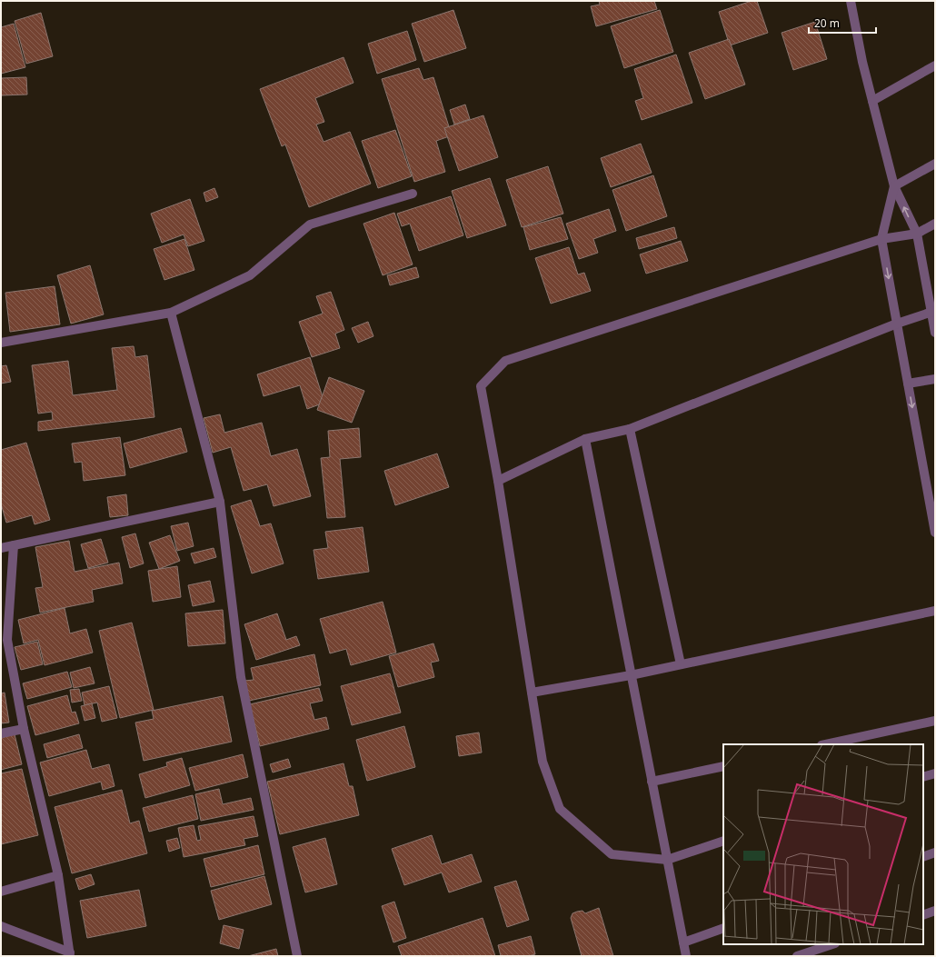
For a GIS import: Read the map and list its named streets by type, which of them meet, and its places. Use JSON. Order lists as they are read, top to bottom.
{
  "scale_bar": "20 m"
}
